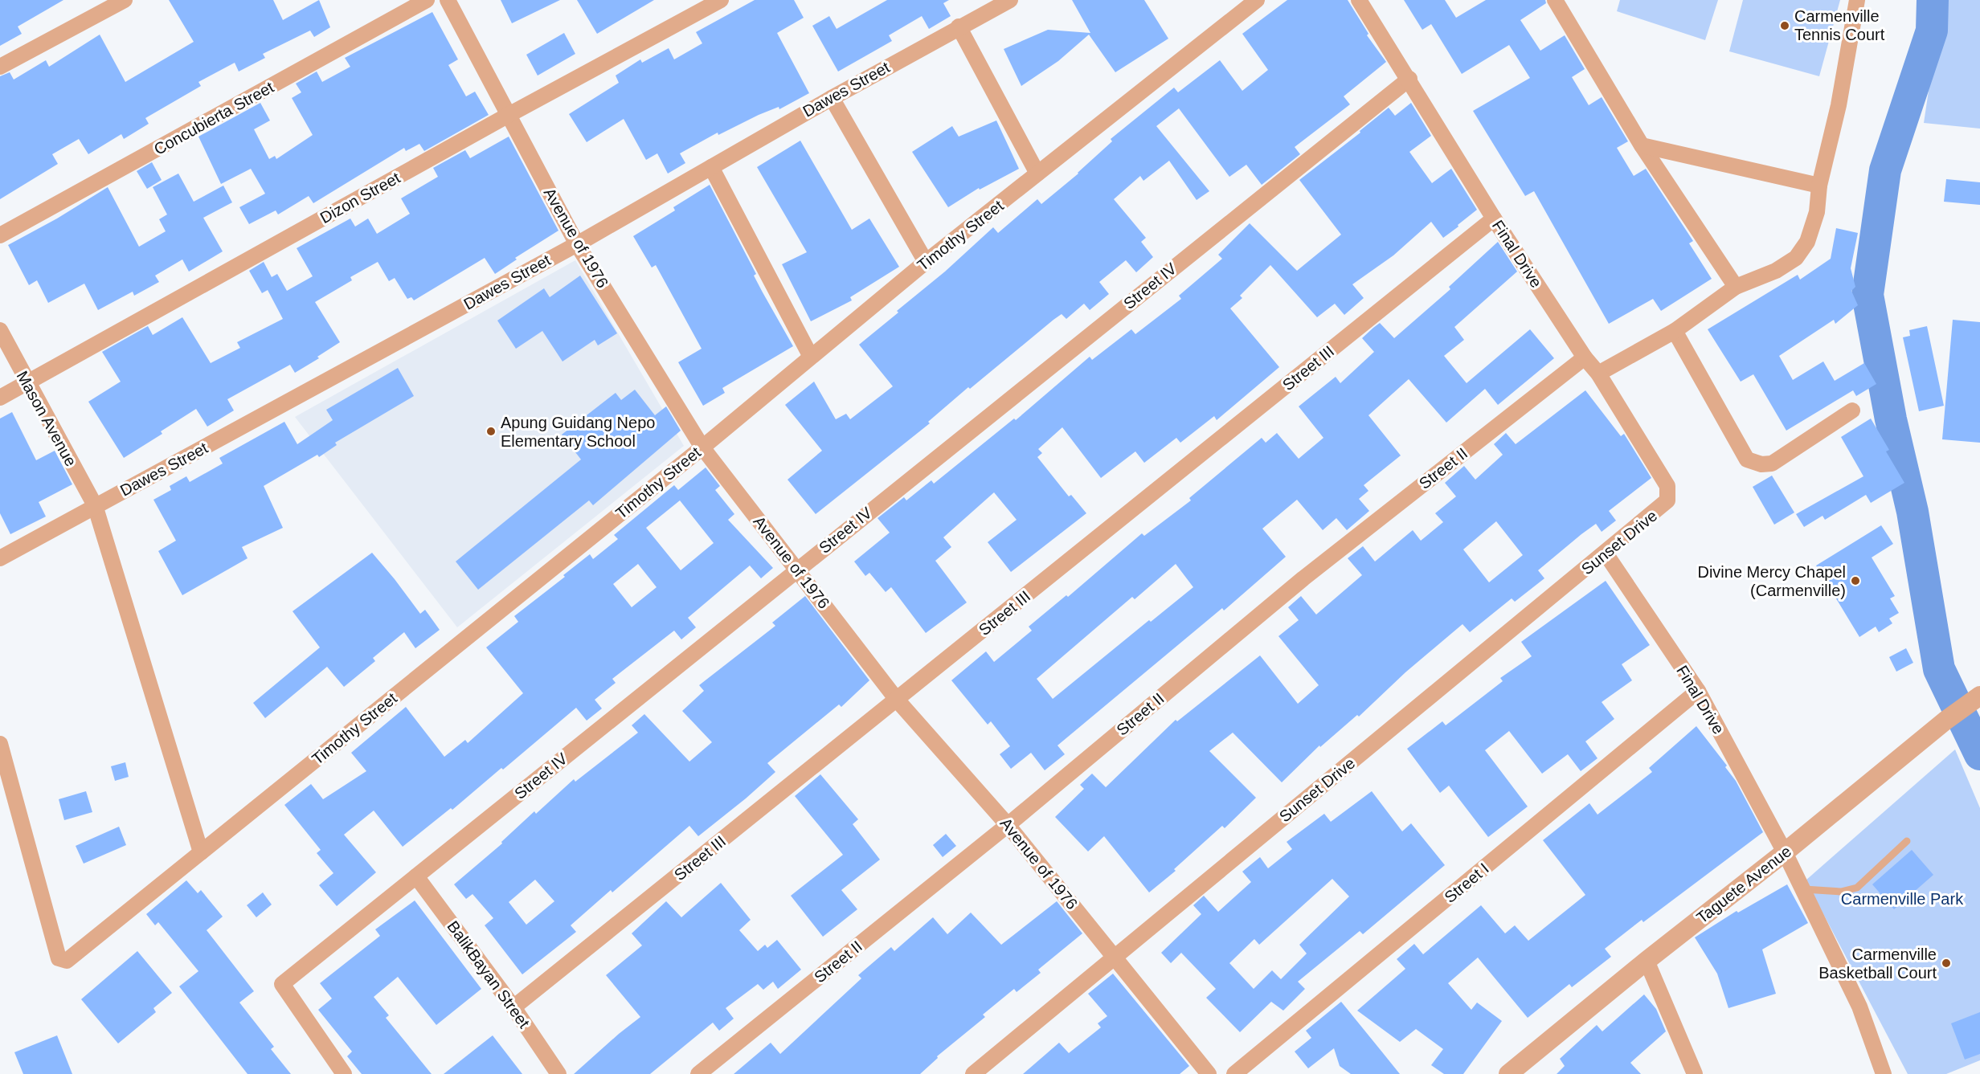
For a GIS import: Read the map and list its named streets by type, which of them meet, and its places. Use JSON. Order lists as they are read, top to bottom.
{
  "streets": {
    "street": [
      "Dawes Street",
      "Concubierta Street",
      "Dizon Street",
      "Timothy Street",
      "Avenue of 1976",
      "Final Drive",
      "Street IV",
      "Street III",
      "Mason Avenue",
      "Street II",
      "Sunset Drive",
      "Street I",
      "Taguete Avenue",
      "BalikBayan Street"
    ]
  },
  "crossings": [
    ["Dawes Street", "Avenue of 1976"],
    ["Dawes Street", "Mason Avenue"],
    ["Dizon Street", "Avenue of 1976"],
    ["Dizon Street", "Mason Avenue"],
    ["Timothy Street", "Avenue of 1976"],
    ["Timothy Street", "Mason Avenue"],
    ["Avenue of 1976", "Street IV"],
    ["Avenue of 1976", "Street III"],
    ["Avenue of 1976", "Street II"],
    ["Avenue of 1976", "Sunset Drive"],
    ["Final Drive", "Street IV"],
    ["Final Drive", "Street III"],
    ["Final Drive", "Street II"],
    ["Final Drive", "Sunset Drive"],
    ["Final Drive", "Street I"],
    ["Final Drive", "Taguete Avenue"],
    ["Street IV", "BalikBayan Street"],
    ["Street III", "BalikBayan Street"]
  ],
  "parks": ["Carmenville Park"],
  "places": [
    "Carmenville Tennis Court",
    "Apung Guidang Nepo Elementary School",
    "Divine Mercy Chapel (Carmenville)",
    "Carmenville Basketball Court"
  ]
}
